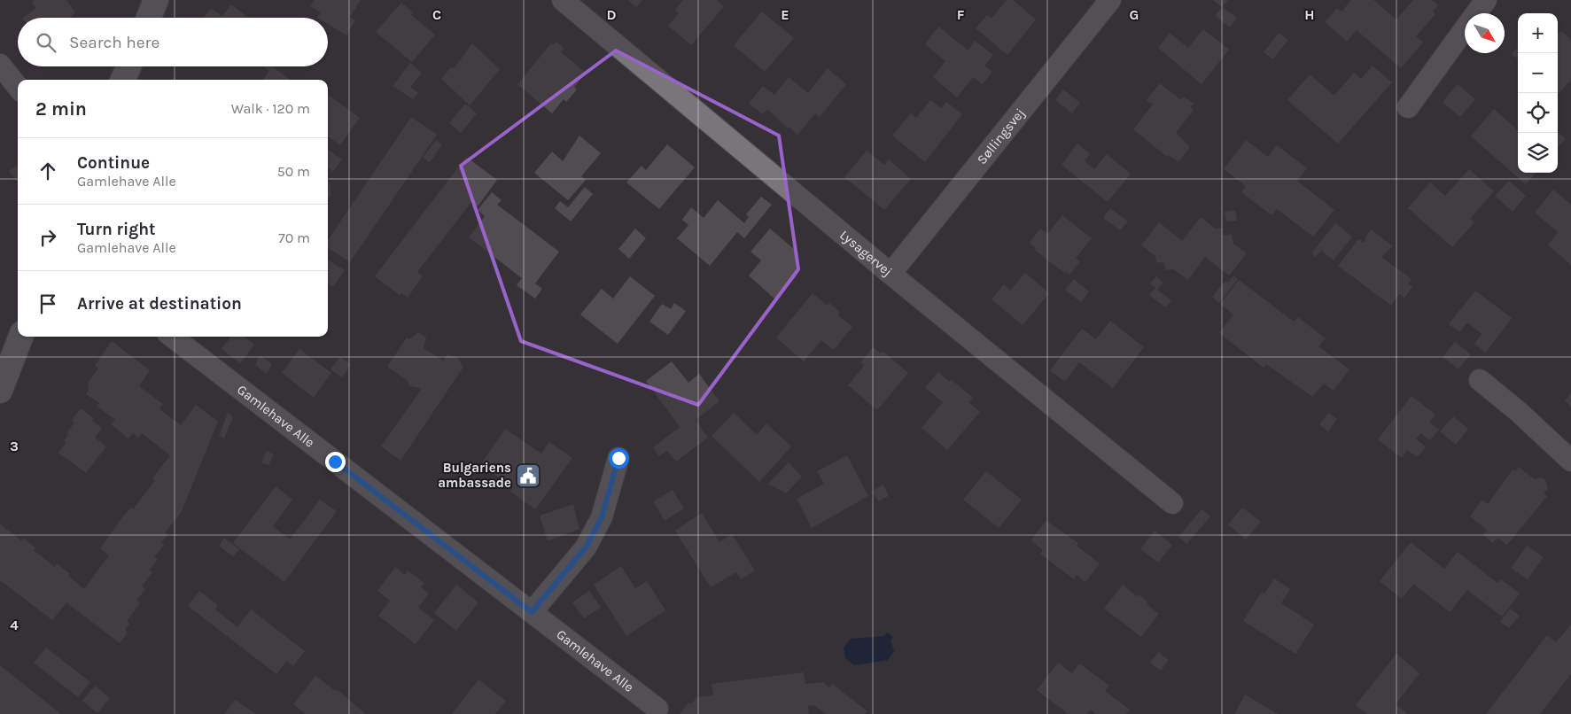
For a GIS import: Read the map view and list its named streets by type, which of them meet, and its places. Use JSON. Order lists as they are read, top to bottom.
{
  "streets": {
    "street": ["Søllingsvej", "Lysagervej", "Gamlehave Alle"]
  },
  "crossings": [
    ["Søllingsvej", "Lysagervej"]
  ],
  "places": {
    "public building": ["Bulgariens ambassade"]
  },
  "north": "bottom right",
  "page": {
    "map_buttons": ["+", "−"],
    "search": "Search here",
    "heading": ["2 min", "Walk · 120 m"],
    "list": [
      ["Continue", "Gamlehave Alle", "50 m"],
      ["Turn right", "Gamlehave Alle", "70 m"],
      "Arrive at destination"
    ]
  },
  "grid": {
    "columns": [
      "C",
      "D",
      "E",
      "F",
      "G",
      "H"
    ],
    "rows": ["3", "4"]
  }
}
